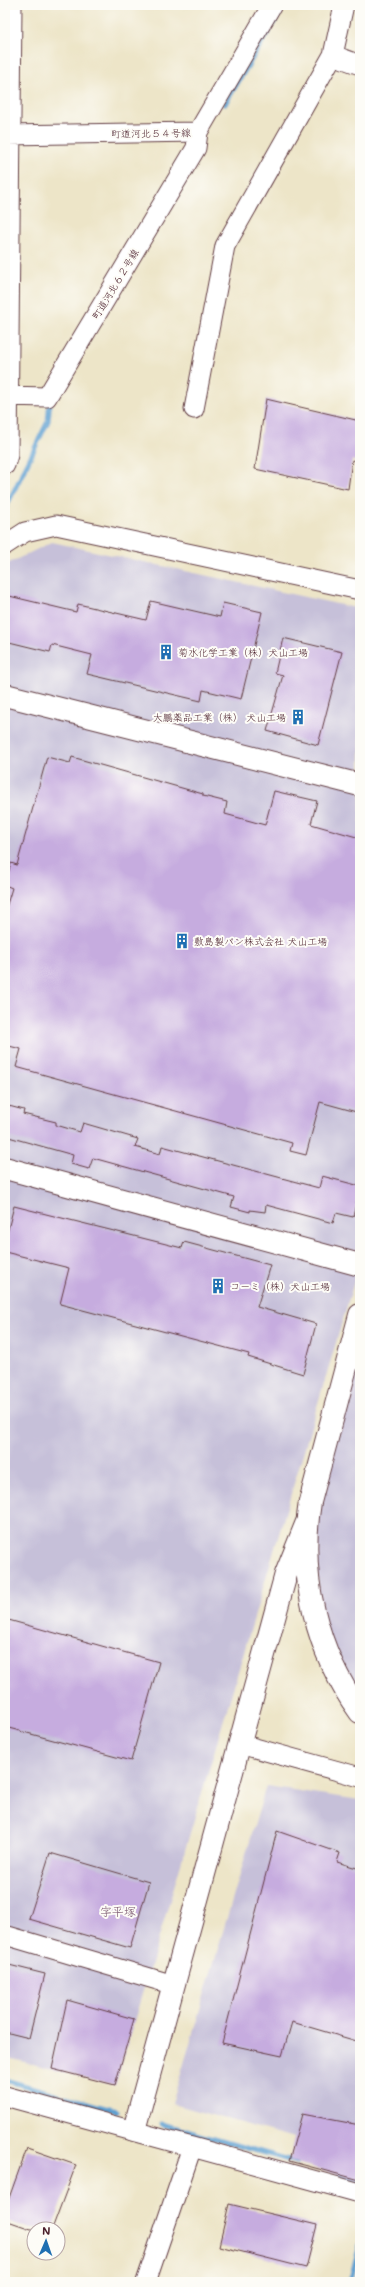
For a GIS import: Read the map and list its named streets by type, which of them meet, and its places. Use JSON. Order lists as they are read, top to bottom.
{
  "streets": {
    "street": ["町道河北５４号線", "町道河北６２号線"]
  },
  "crossings": [
    ["町道河北５４号線", "町道河北６２号線"]
  ],
  "districts": ["字平塚"],
  "places": {
    "building": [
      "菊水化学工業（株）犬山工場",
      "大鵬薬品工業（株） 犬山工場",
      "敷島製パン株式会社 犬山工場",
      "コーミ（株）犬山工場"
    ]
  },
  "north": "top"
}
